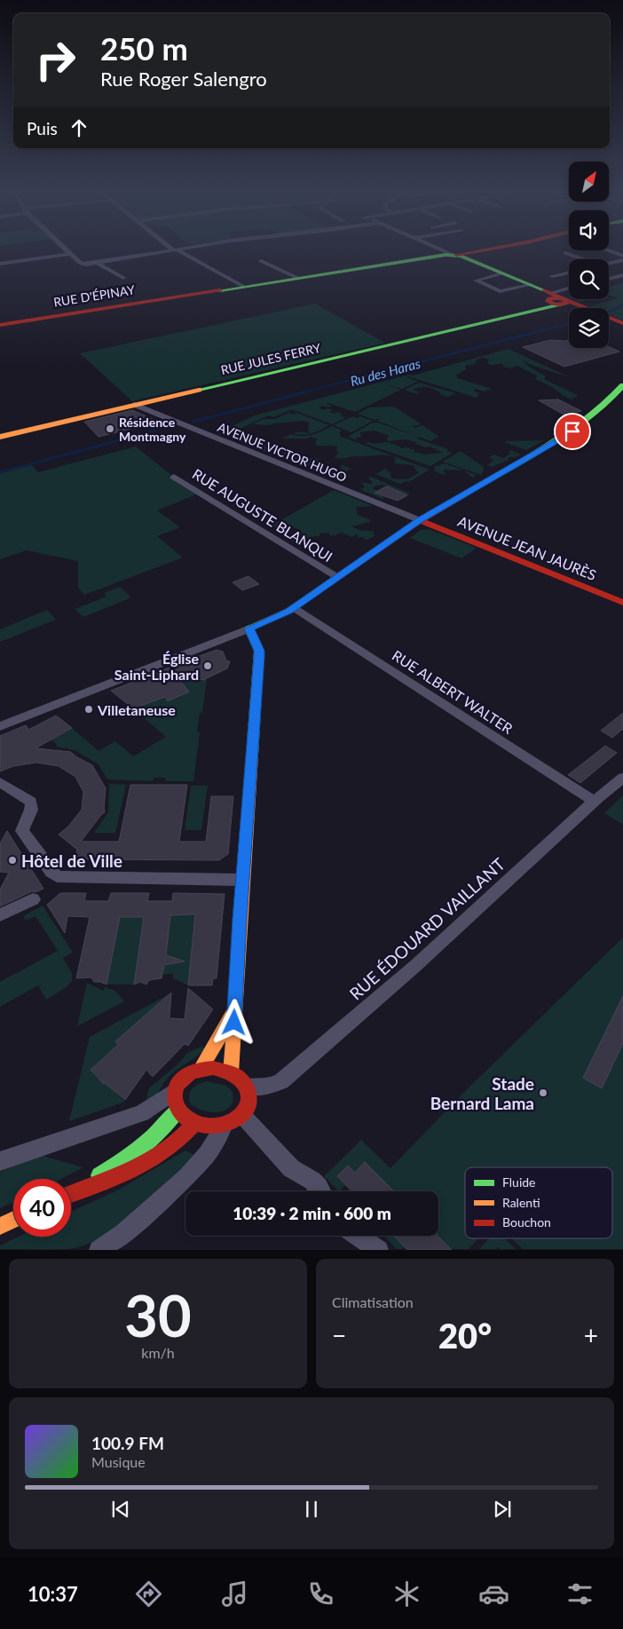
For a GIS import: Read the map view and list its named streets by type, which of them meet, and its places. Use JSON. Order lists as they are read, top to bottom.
{
  "streets": {
    "street": [
      "RUE D'ÉPINAY",
      "RUE JULES FERRY",
      "AVENUE VICTOR HUGO",
      "RUE AUGUSTE BLANQUI",
      "AVENUE JEAN JAURÈS",
      "RUE ALBERT WALTER",
      "RUE ÉDOUARD VAILLANT"
    ]
  },
  "crossings": [
    ["RUE JULES FERRY", "AVENUE VICTOR HUGO"],
    ["AVENUE VICTOR HUGO", "AVENUE JEAN JAURÈS"],
    ["RUE ALBERT WALTER", "RUE ÉDOUARD VAILLANT"]
  ],
  "water": ["Ru des Haras"],
  "places": [
    "Résidence Montmagny",
    "Église Saint-Liphard",
    "Villetaneuse",
    "Hôtel de Ville",
    "Stade Bernard Lama"
  ],
  "legend": ["Fluide", "Ralenti", "Bouchon"],
  "north": "top right",
  "page": {
    "turn": ["250 m", "Rue Roger Salengro"],
    "then": "Puis",
    "limit": "40",
    "trip": "10:39 · 2 min · 600 m",
    "tile": [
      ["30", "km/h"],
      "Climatisation"
    ],
    "heat": ["−", "20°", "+"],
    "song": ["100.9 FM", "Musique"],
    "tabs": "10:37"
  }
}
